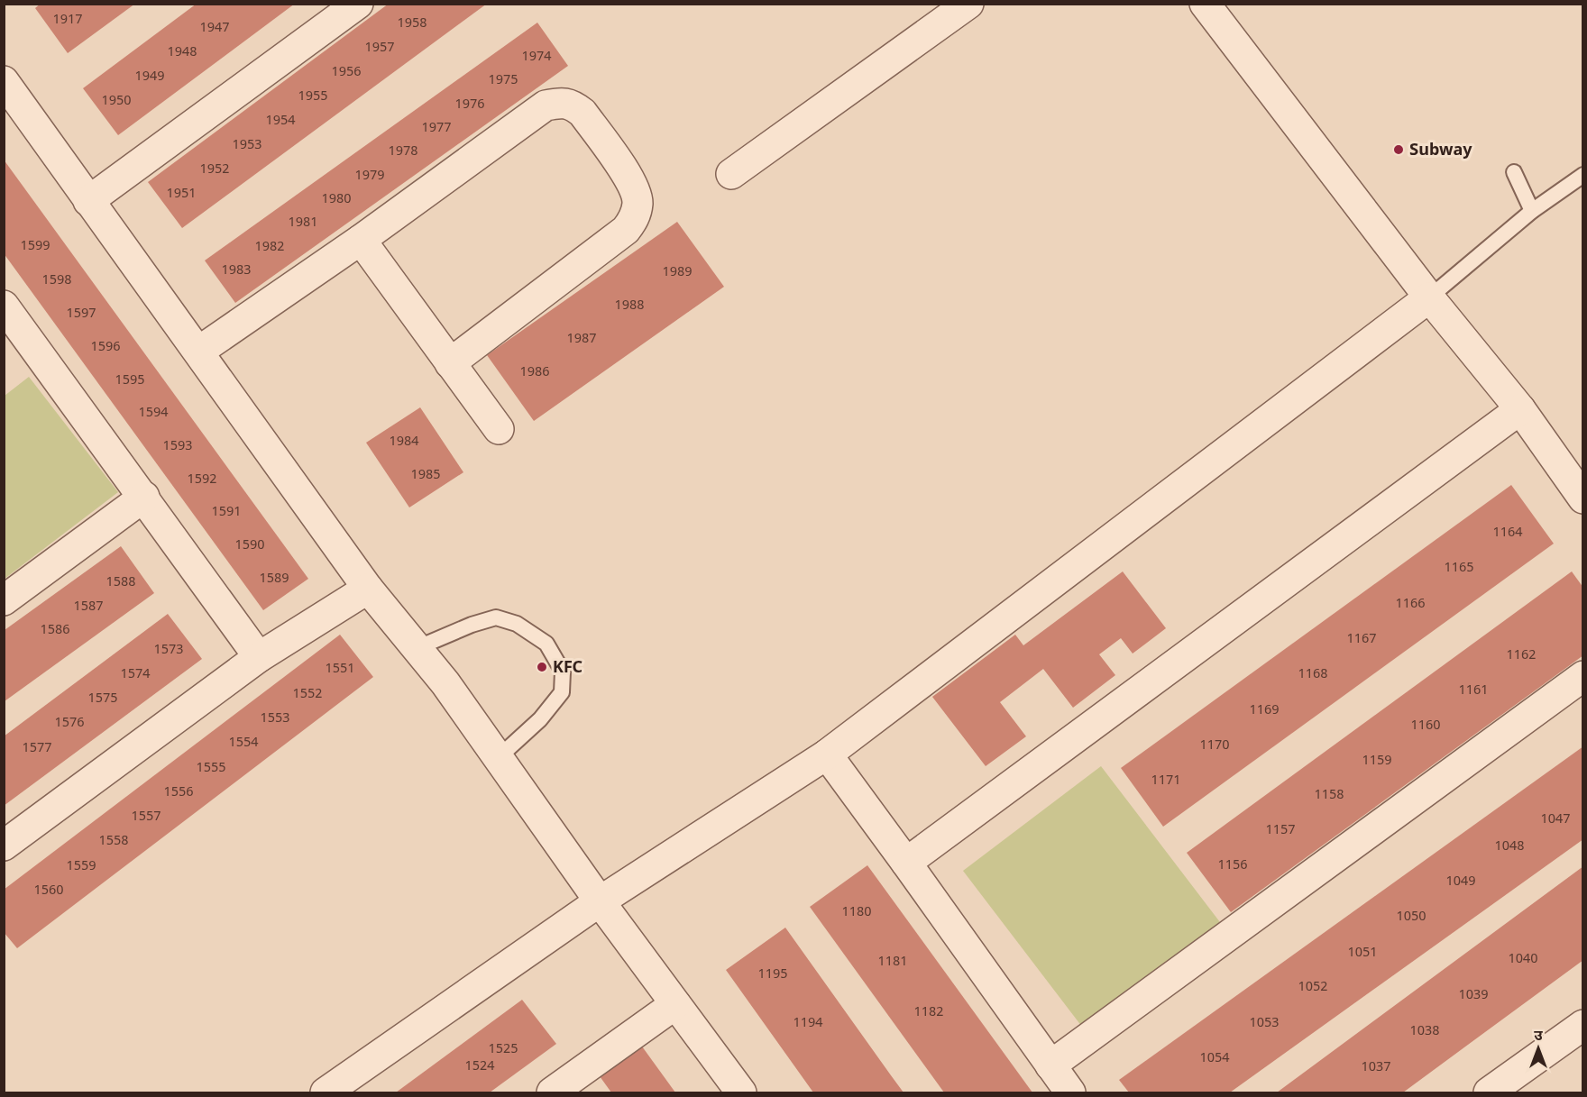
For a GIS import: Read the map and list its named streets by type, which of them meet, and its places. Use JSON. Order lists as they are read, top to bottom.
{
  "places": ["Subway", "KFC"],
  "house_numbers": [
    "1917",
    "1958",
    "1947",
    "1957",
    "1948",
    "1974",
    "1956",
    "1949",
    "1975",
    "1955",
    "1950",
    "1976",
    "1954",
    "1977",
    "1953",
    "1978",
    "1952",
    "1979",
    "1951",
    "1980",
    "1981",
    "1599",
    "1982",
    "1983",
    "1989",
    "1598",
    "1988",
    "1597",
    "1987",
    "1596",
    "1986",
    "1595",
    "1594",
    "1984",
    "1593",
    "1985",
    "1592",
    "1591",
    "1164",
    "1590",
    "1165",
    "1589",
    "1588",
    "1166",
    "1587",
    "1586",
    "1167",
    "1573",
    "1162",
    "1551",
    "1574",
    "1168",
    "1161",
    "1552",
    "1575",
    "1169",
    "1553",
    "1576",
    "1160",
    "1554",
    "1170",
    "1577",
    "1159",
    "1555",
    "1171",
    "1556",
    "1158",
    "1557",
    "1047",
    "1157",
    "1558",
    "1048",
    "1156",
    "1559",
    "1049",
    "1560",
    "1180",
    "1050",
    "1051",
    "1040",
    "1181",
    "1195",
    "1052",
    "1039",
    "1182",
    "1194",
    "1053",
    "1038",
    "1525",
    "1054",
    "1524",
    "1037"
  ],
  "north": "top"
}
